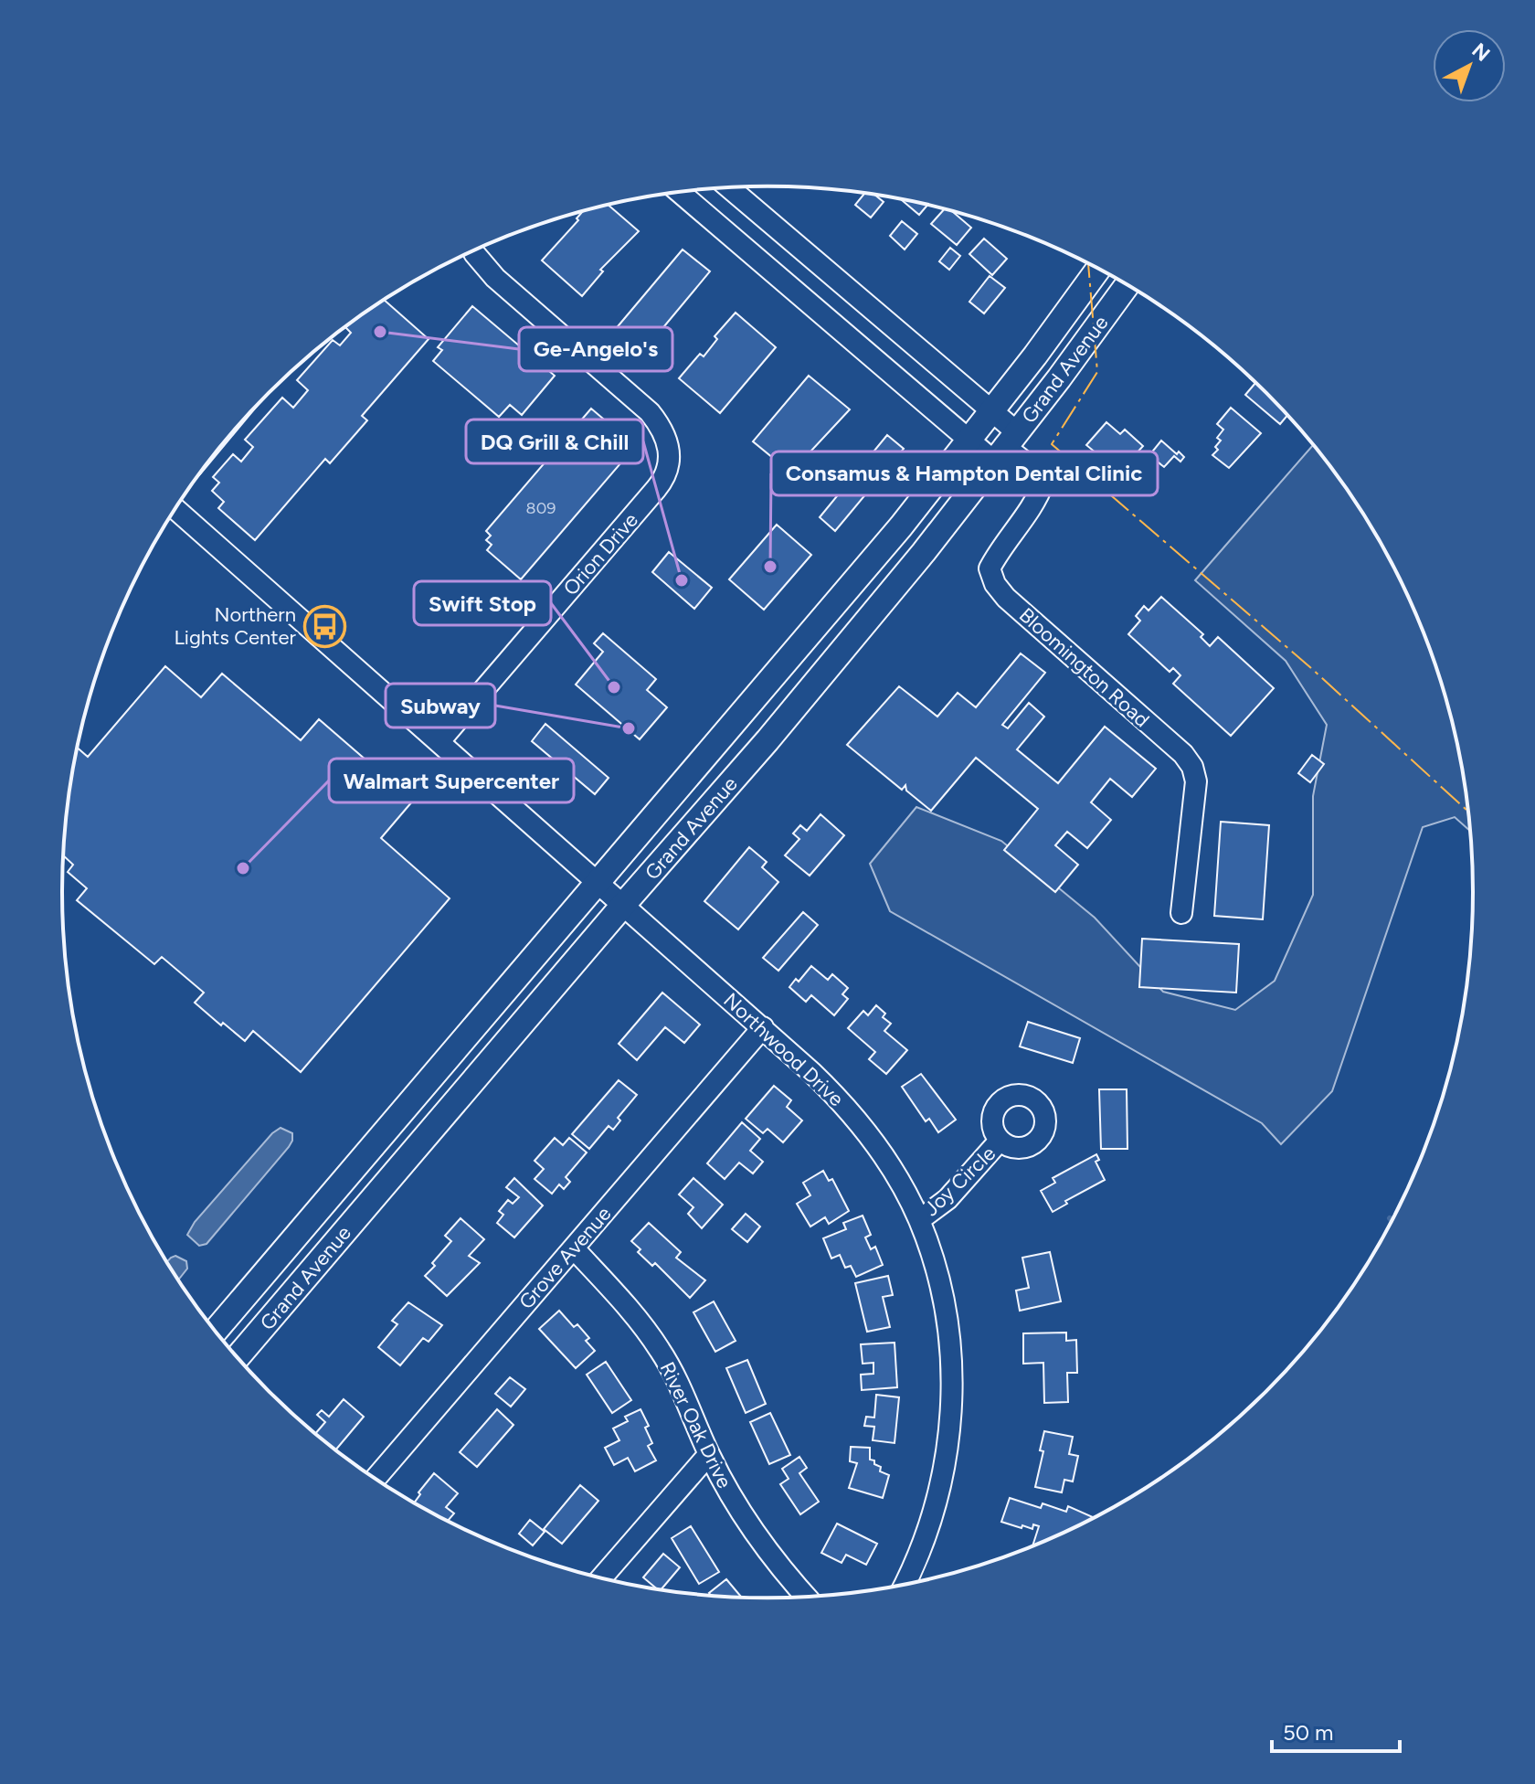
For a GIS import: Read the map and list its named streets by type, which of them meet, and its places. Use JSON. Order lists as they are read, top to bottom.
{
  "streets": {
    "main road": ["Grand Avenue"],
    "street": [
      "Orion Drive",
      "Bloomington Road",
      "Northwood Drive",
      "Joy Circle",
      "Grove Avenue",
      "River Oak Drive"
    ]
  },
  "crossings": [
    ["Grand Avenue", "Bloomington Road"],
    ["Grand Avenue", "Northwood Drive"],
    ["Orion Drive", "Northwood Drive"],
    ["Northwood Drive", "Joy Circle"],
    ["Northwood Drive", "Grove Avenue"],
    ["Grove Avenue", "River Oak Drive"]
  ],
  "places": {
    "other": [
      "Ge-Angelo's",
      "Consamus & Hampton Dental Clinic",
      "DQ Grill & Chill",
      "Swift Stop",
      "Subway",
      "Walmart Supercenter"
    ],
    "bus stop": ["Northern Lights Center"]
  },
  "house_numbers": ["809"],
  "scale_bar": "50 m",
  "north": "top right"
}
